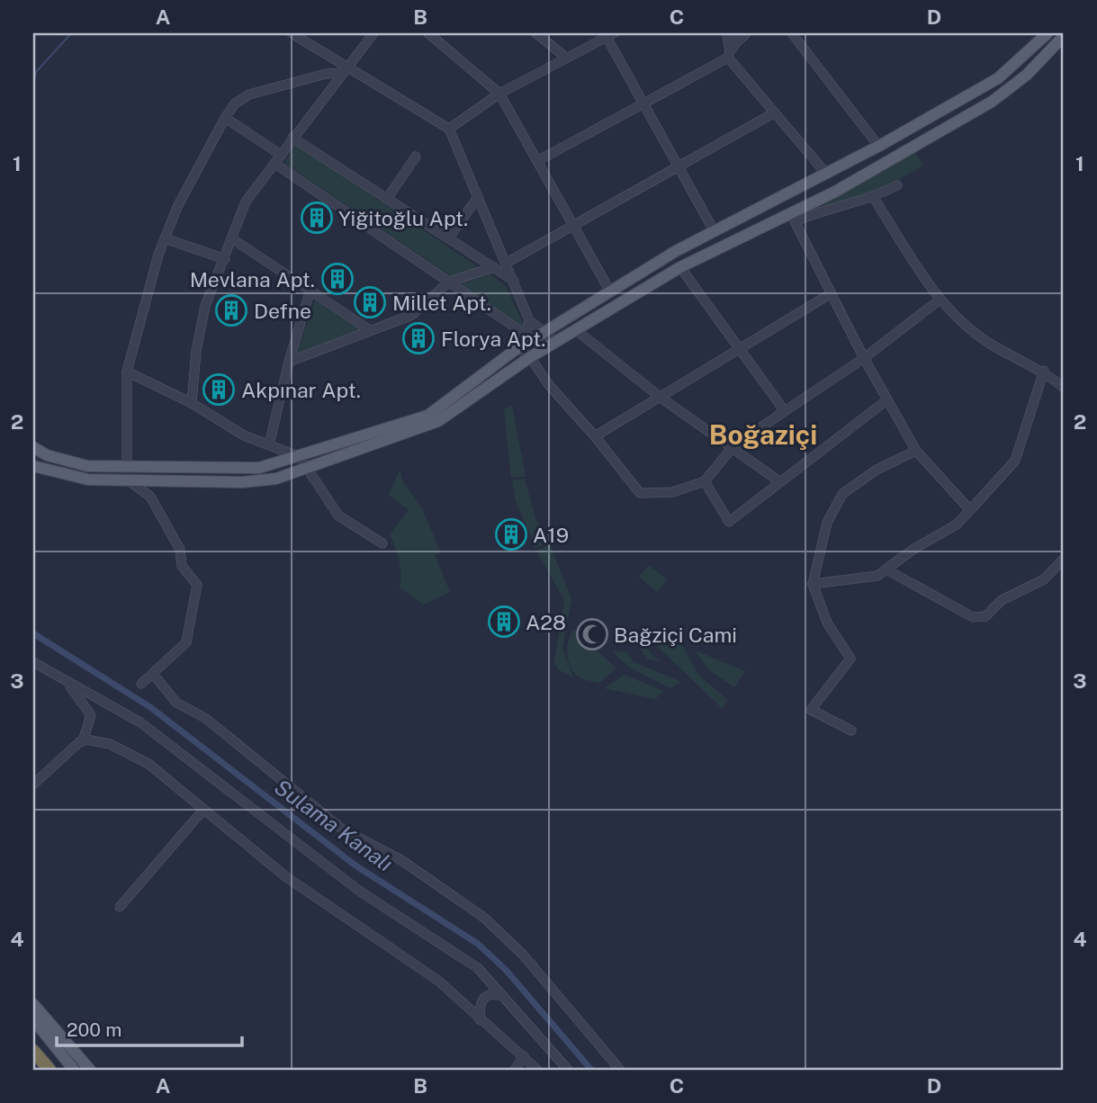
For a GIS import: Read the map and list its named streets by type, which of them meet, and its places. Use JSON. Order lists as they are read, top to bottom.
{
  "districts": ["Boğaziçi"],
  "water": ["Sulama Kanalı"],
  "places": {
    "building": [
      "Yiğitoğlu Apt.",
      "Mevlana Apt.",
      "Millet Apt.",
      "Defne",
      "Florya Apt.",
      "Akpınar Apt.",
      "A19",
      "A28"
    ],
    "mosque": ["Bağziçi Cami"]
  },
  "scale_bar": "200 m",
  "grid": {
    "columns": [
      "A",
      "B",
      "C",
      "D"
    ],
    "rows": [
      "1",
      "2",
      "3",
      "4"
    ]
  }
}
